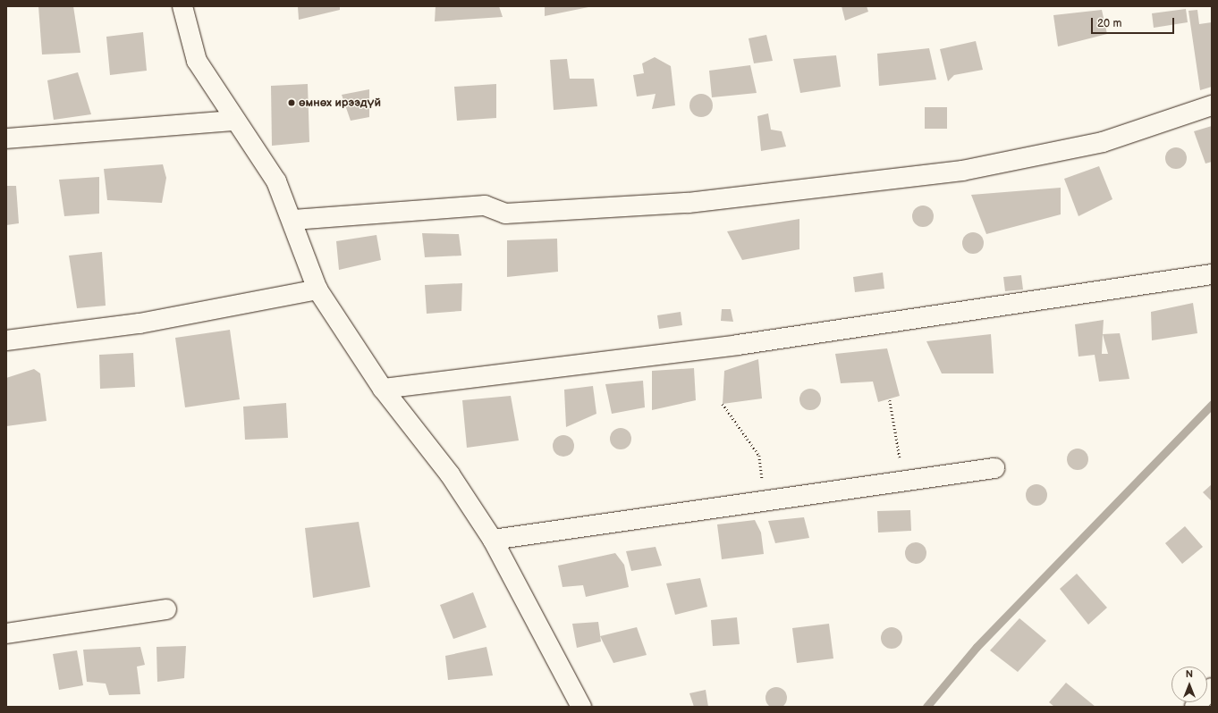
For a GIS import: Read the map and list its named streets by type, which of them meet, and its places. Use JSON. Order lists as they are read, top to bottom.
{
  "places": ["өмнөх ирээдүй"],
  "scale_bar": "20 m",
  "north": "top"
}
